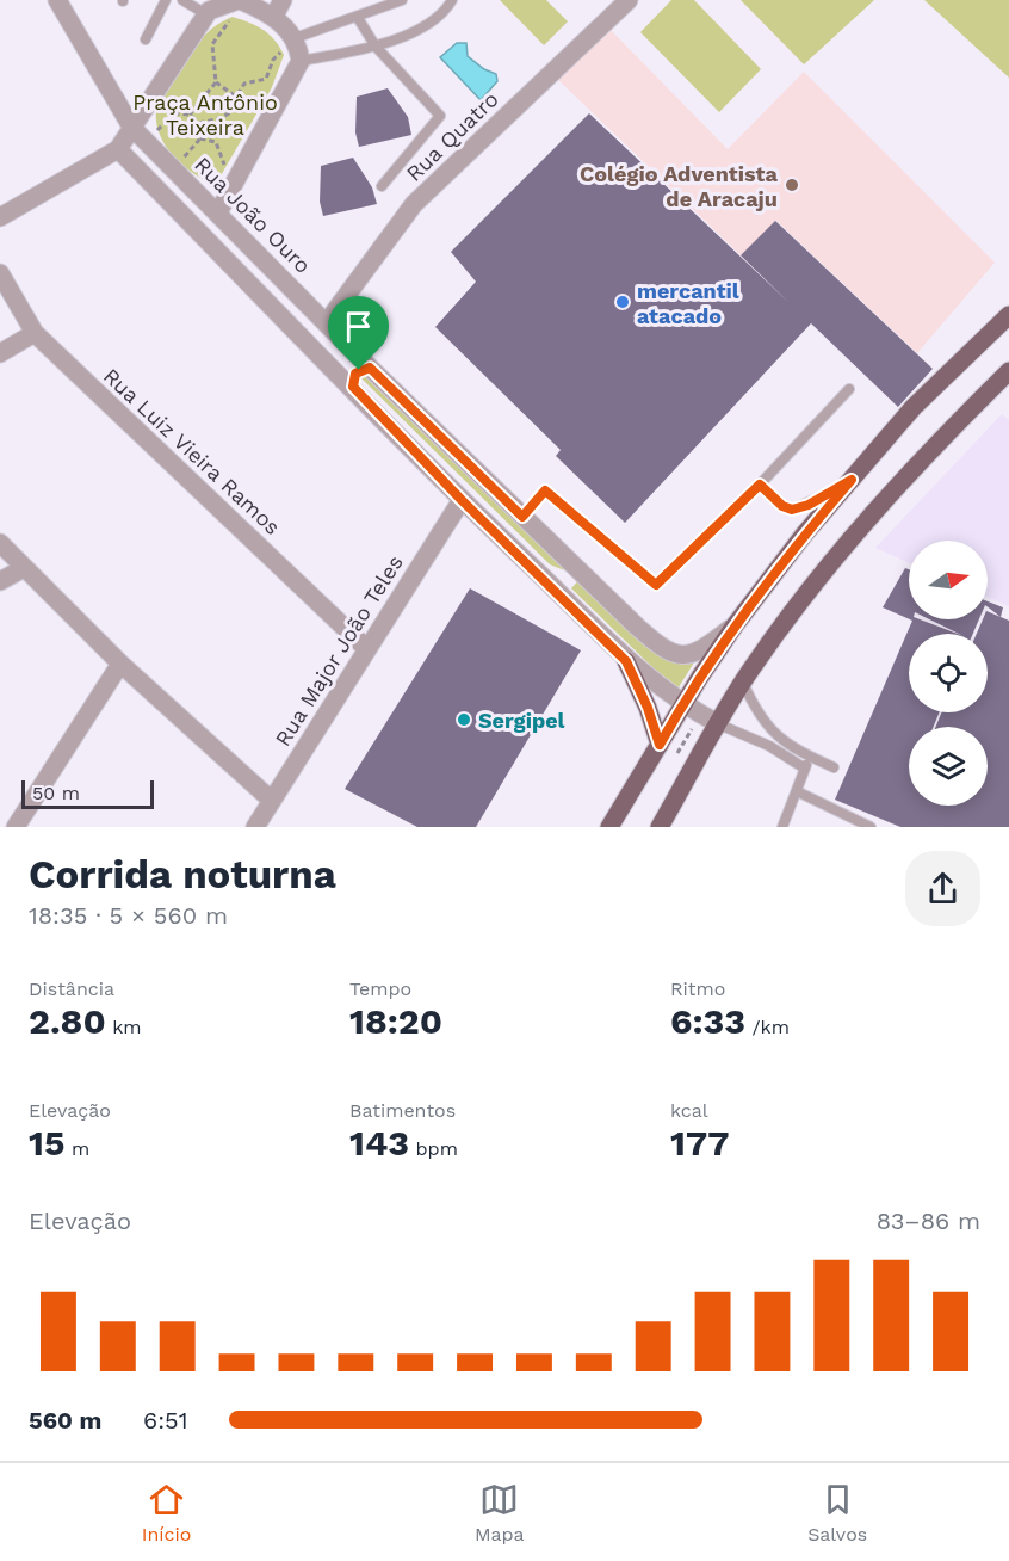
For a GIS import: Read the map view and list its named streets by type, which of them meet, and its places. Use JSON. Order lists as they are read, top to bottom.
{
  "streets": {
    "street": [
      "Rua Quatro",
      "Rua João Ouro",
      "Rua Luiz Vieira Ramos",
      "Rua Major João Teles"
    ]
  },
  "crossings": [
    ["Rua Quatro", "Rua João Ouro"],
    ["Rua Luiz Vieira Ramos", "Rua Major João Teles"]
  ],
  "parks": ["Praça Antônio Teixeira"],
  "places": ["Colégio Adventista de Aracaju", "mercantil atacado", "Sergipel"],
  "scale_bar": "50 m",
  "north": "right",
  "page": {
    "scale": "50 m",
    "heading": ["Corrida noturna", "18:35 · 5 × 560 m"],
    "stats": [
      ["Distância", "2.80 km"],
      ["Tempo", "18:20"],
      ["Ritmo", "6:33 /km"],
      ["Elevação", "15 m"],
      ["Batimentos", "143 bpm"],
      ["kcal", "177"]
    ],
    "chart": ["Elevação", "83–86 m"],
    "list": [
      {
        "name": "560 m",
        "note": "6:51"
      }
    ],
    "tabs": ["Início", "Mapa", "Salvos"]
  }
}
